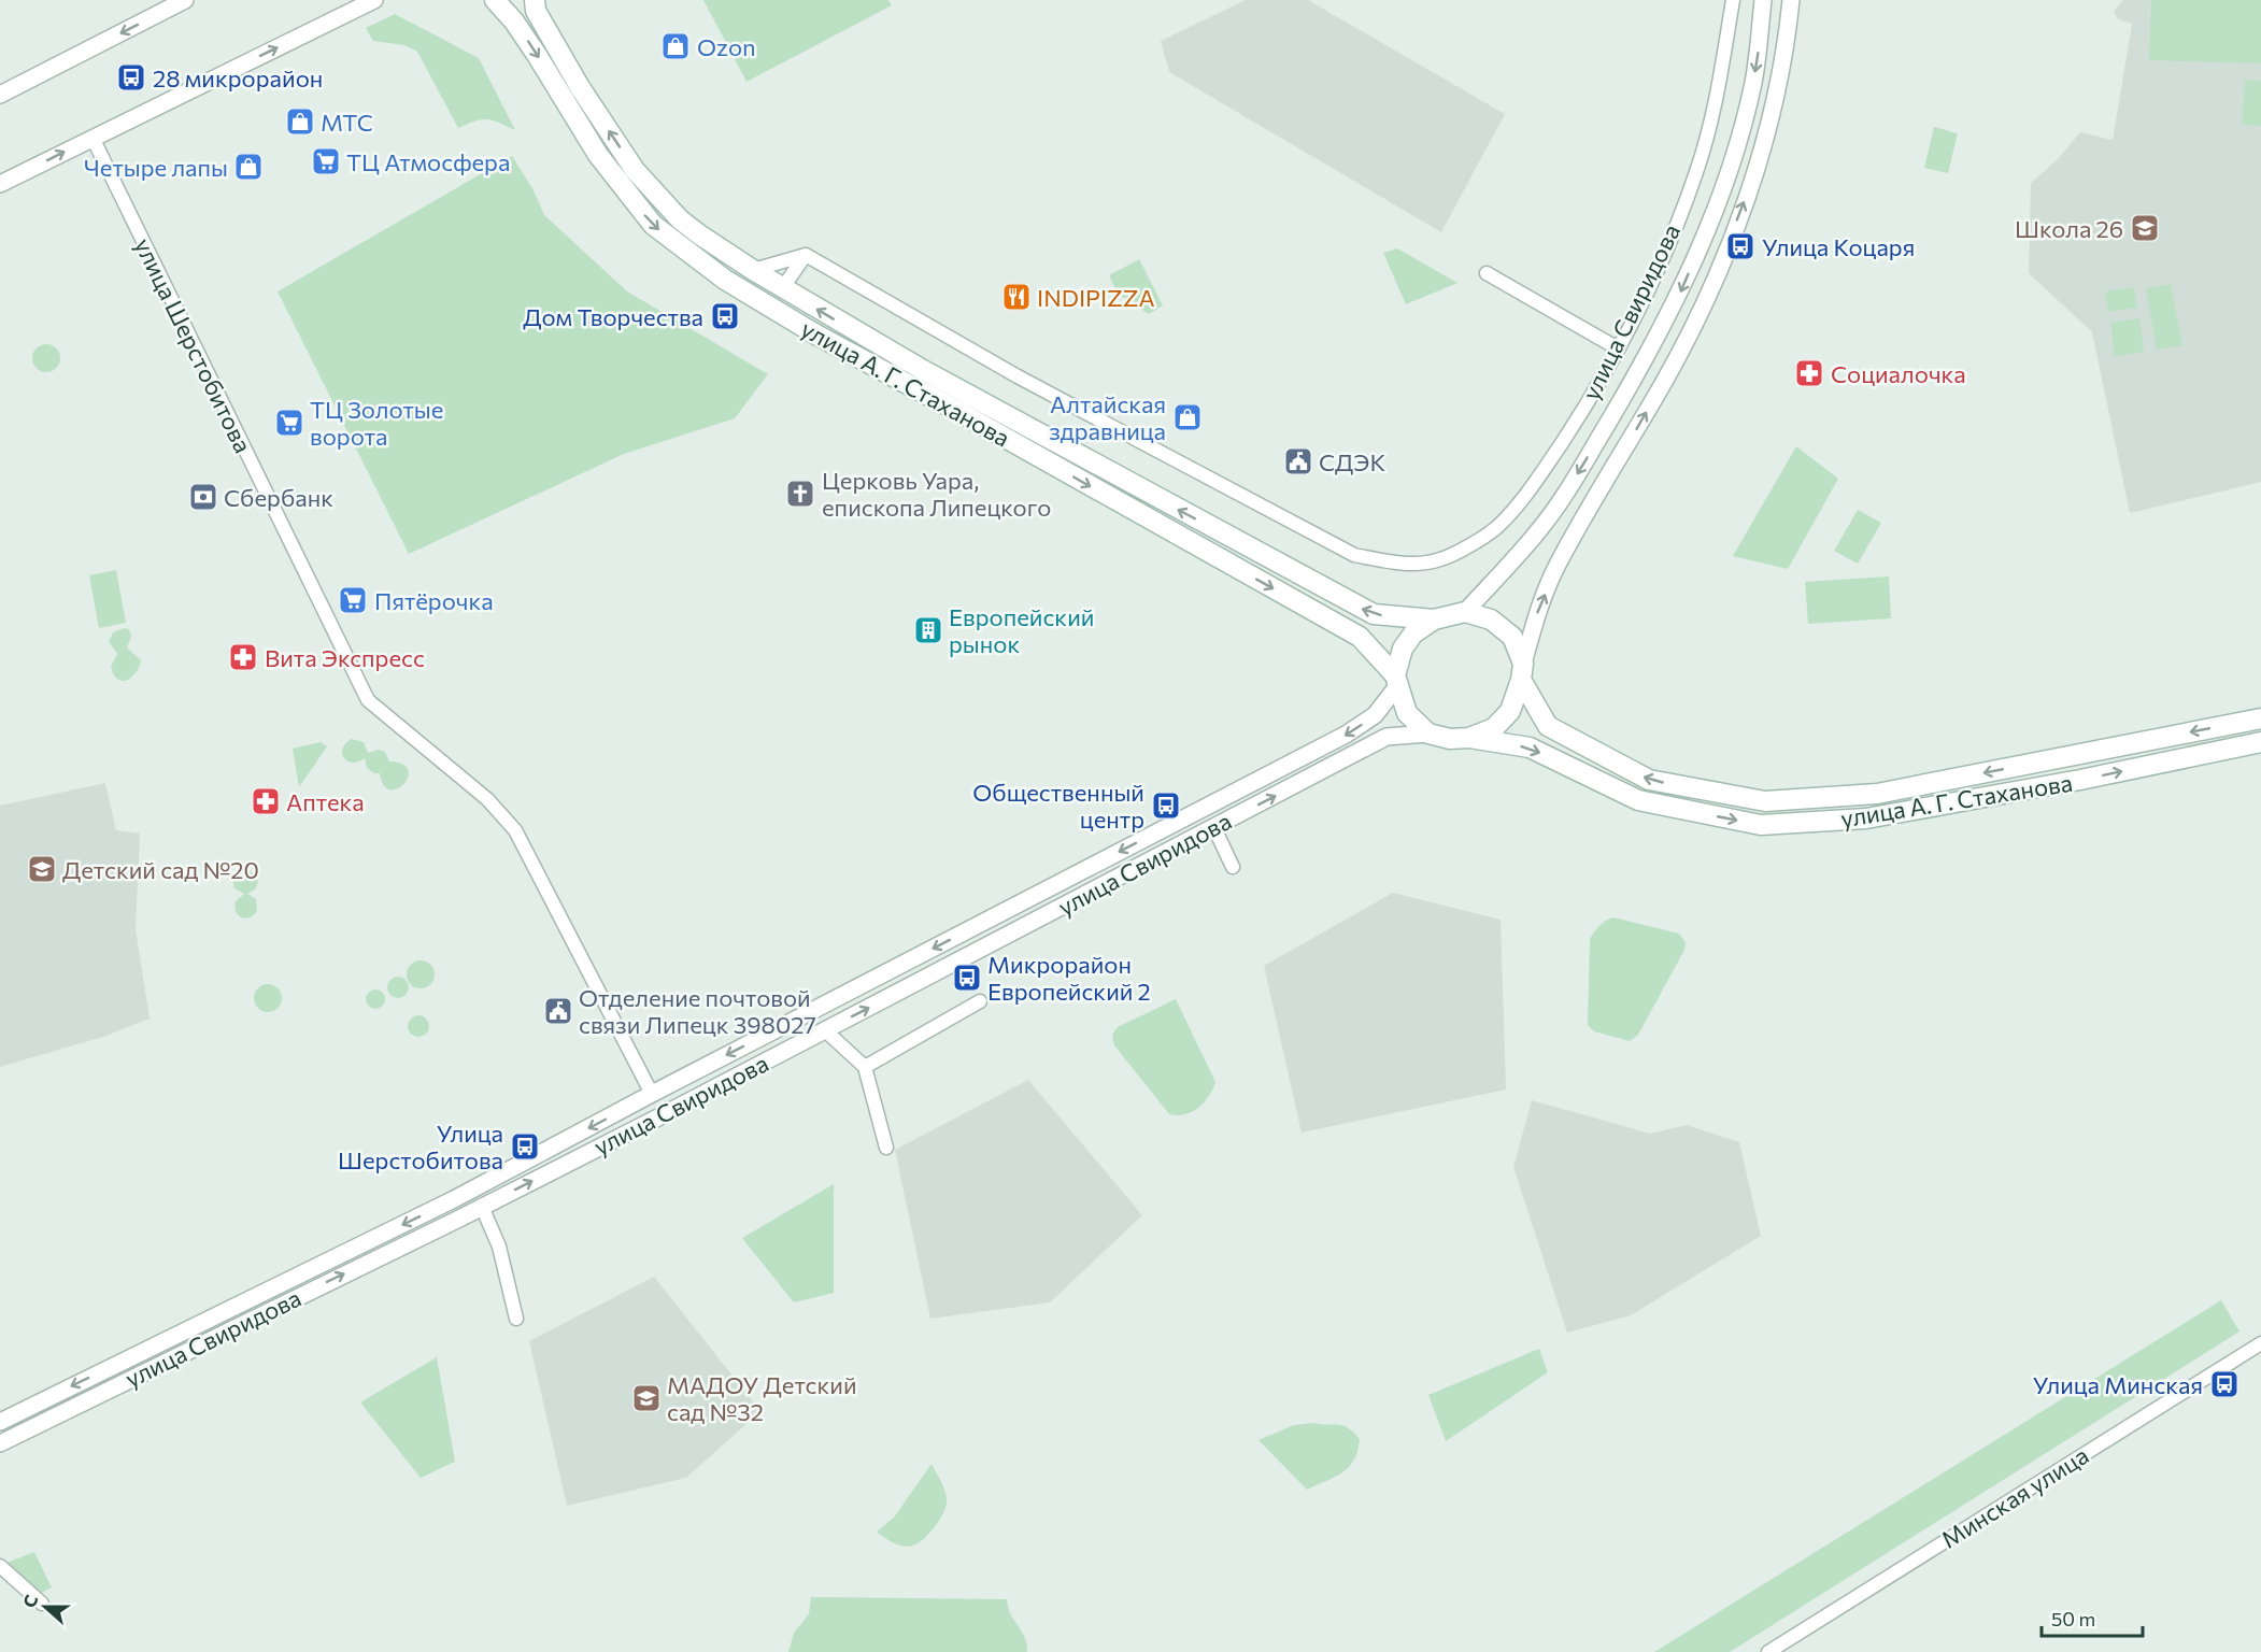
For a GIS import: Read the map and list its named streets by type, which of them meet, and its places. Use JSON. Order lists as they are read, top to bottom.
{
  "streets": {
    "main road": ["улица А. Г. Стаханова"],
    "street": ["улица Свиридова", "улица Шерстобитова", "Минская улица"]
  },
  "crossings": [
    ["улица Свиридова", "улица Шерстобитова"],
    ["улица Свиридова", "улица А. Г. Стаханова"]
  ],
  "places": {
    "shop": [
      "Ozon",
      "МТС",
      "Четыре лапы",
      "Алтайская здравница"
    ],
    "bus stop": [
      "28 микрорайон",
      "Улица Коцаря",
      "Дом Творчества",
      "Общественный центр",
      "Микрорайон Европейский 2",
      "Улица Шерстобитова",
      "Улица Минская"
    ],
    "supermarket": ["ТЦ Атмосфера", "ТЦ Золотые ворота", "Пятёрочка"],
    "school or university": ["Школа 26", "Детский сад №20", "МАДОУ Детский сад №32"],
    "restaurant": ["INDIPIZZA"],
    "pharmacy": ["Социалочка", "Вита Экспресс", "Аптека"],
    "public building": ["СДЭК", "Отделение почтовой связи Липецк 398027"],
    "church": ["Церковь Уара, епископа Липецкого"],
    "bank": ["Сбербанк"],
    "building": ["Европейский рынок"]
  },
  "scale_bar": "50 m",
  "north": "left"
}
